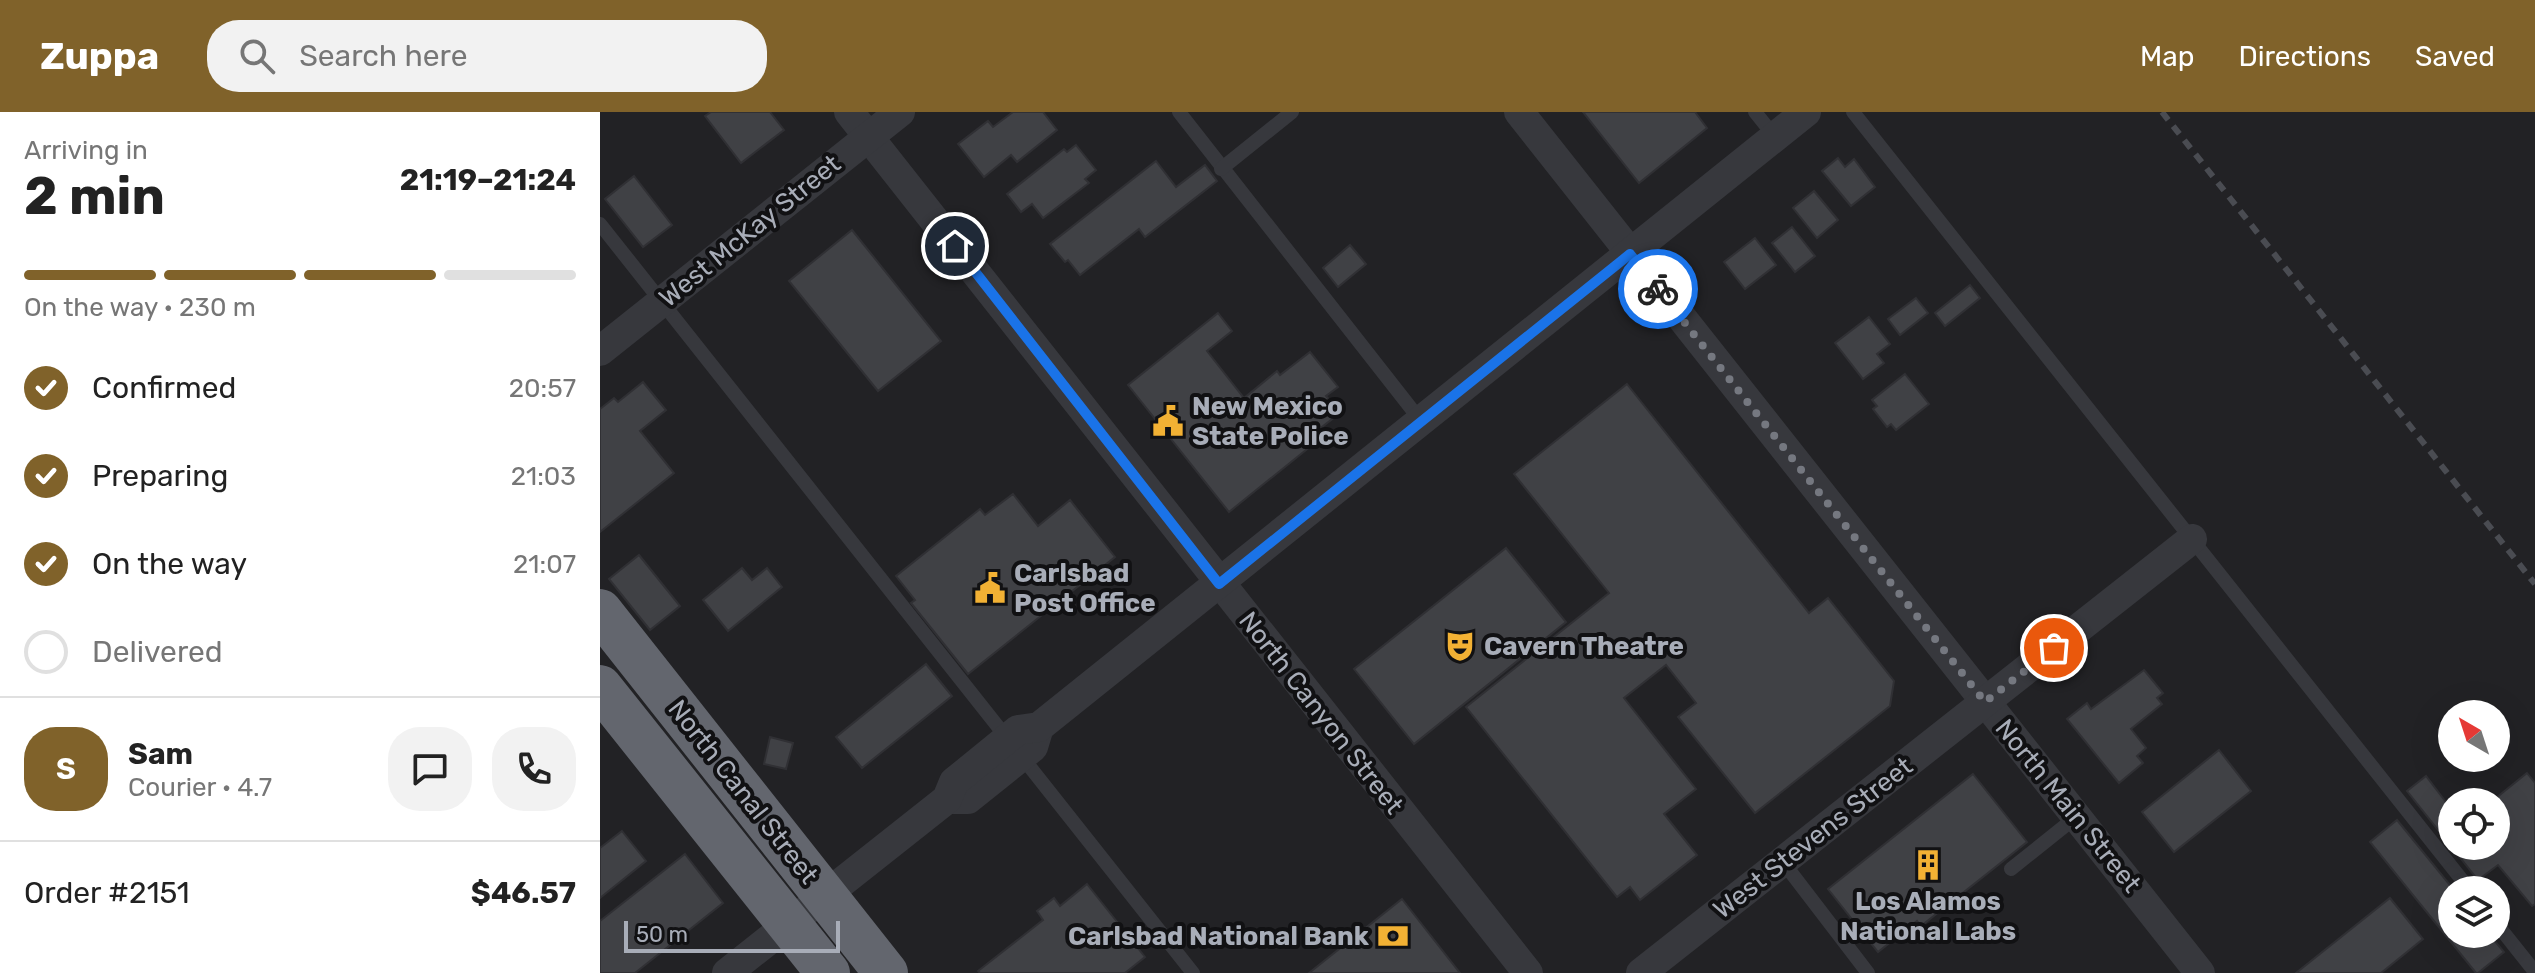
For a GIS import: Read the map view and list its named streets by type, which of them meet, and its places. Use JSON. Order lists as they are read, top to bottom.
{
  "streets": {
    "highway": ["North Canal Street"],
    "street": [
      "West McKay Street",
      "North Canyon Street",
      "North Main Street",
      "West Stevens Street"
    ]
  },
  "crossings": [
    ["West McKay Street", "North Canyon Street"],
    ["North Main Street", "West Stevens Street"]
  ],
  "places": {
    "public building": ["New Mexico State Police", "Carlsbad Post Office"],
    "theatre": ["Cavern Theatre"],
    "building": ["Los Alamos National Labs"],
    "bank": ["Carlsbad National Bank"]
  },
  "scale_bar": "50 m",
  "north": "top left",
  "page": {
    "header": "Zuppa",
    "search": "Search here",
    "nav": ["Map", "Directions", "Saved"],
    "heading": ["2 min", "Arriving in", "21:19–21:24"],
    "panel": [
      "Sam",
      "Courier · 4.7",
      "Order #2151",
      "$46.57"
    ],
    "bar": "On the way · 230 m",
    "list": [
      ["Confirmed", "20:57"],
      ["Preparing", "21:03"],
      ["On the way", "21:07"],
      "Delivered"
    ],
    "round": "S",
    "scale": "50 m"
  }
}
